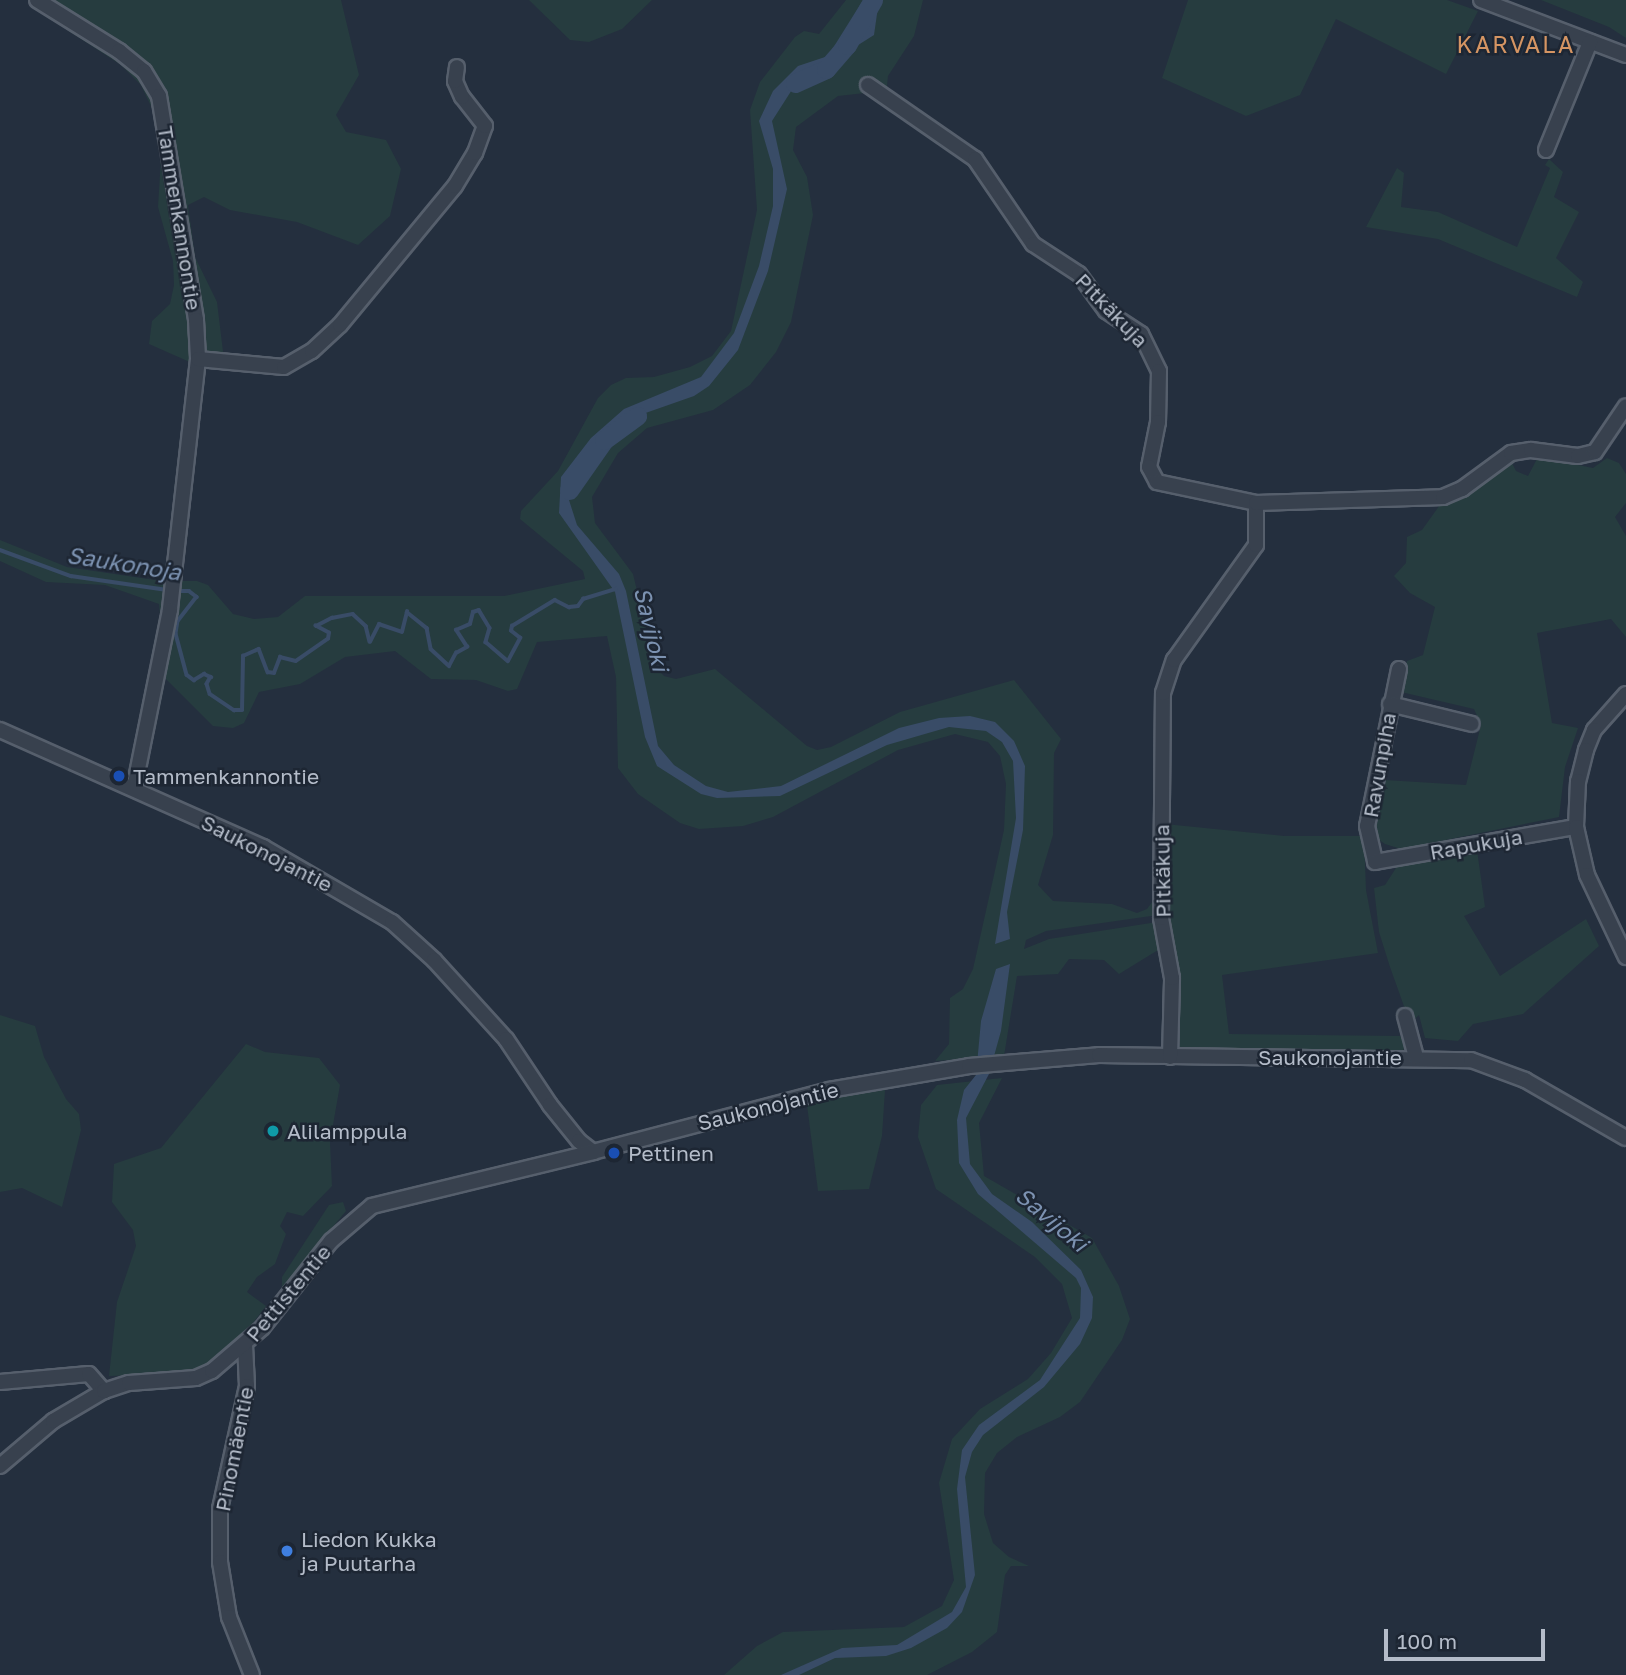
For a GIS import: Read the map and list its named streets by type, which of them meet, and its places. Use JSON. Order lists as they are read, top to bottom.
{
  "streets": {
    "street": [
      "Tammenkannontie",
      "Pitkäkuja",
      "Ravunpiha",
      "Rapukuja",
      "Saukonojantie",
      "Pettistentie",
      "Pinomäentie"
    ]
  },
  "crossings": [
    ["Tammenkannontie", "Saukonojantie"],
    ["Pitkäkuja", "Saukonojantie"],
    ["Ravunpiha", "Rapukuja"],
    ["Saukonojantie", "Pettistentie"],
    ["Pettistentie", "Pinomäentie"]
  ],
  "districts": ["KARVALA"],
  "water": ["Saukonoja", "Savijoki"],
  "places": [
    "Tammenkannontie",
    "Alilamppula",
    "Pettinen",
    "Liedon Kukka ja Puutarha"
  ],
  "scale_bar": "100 m"
}
